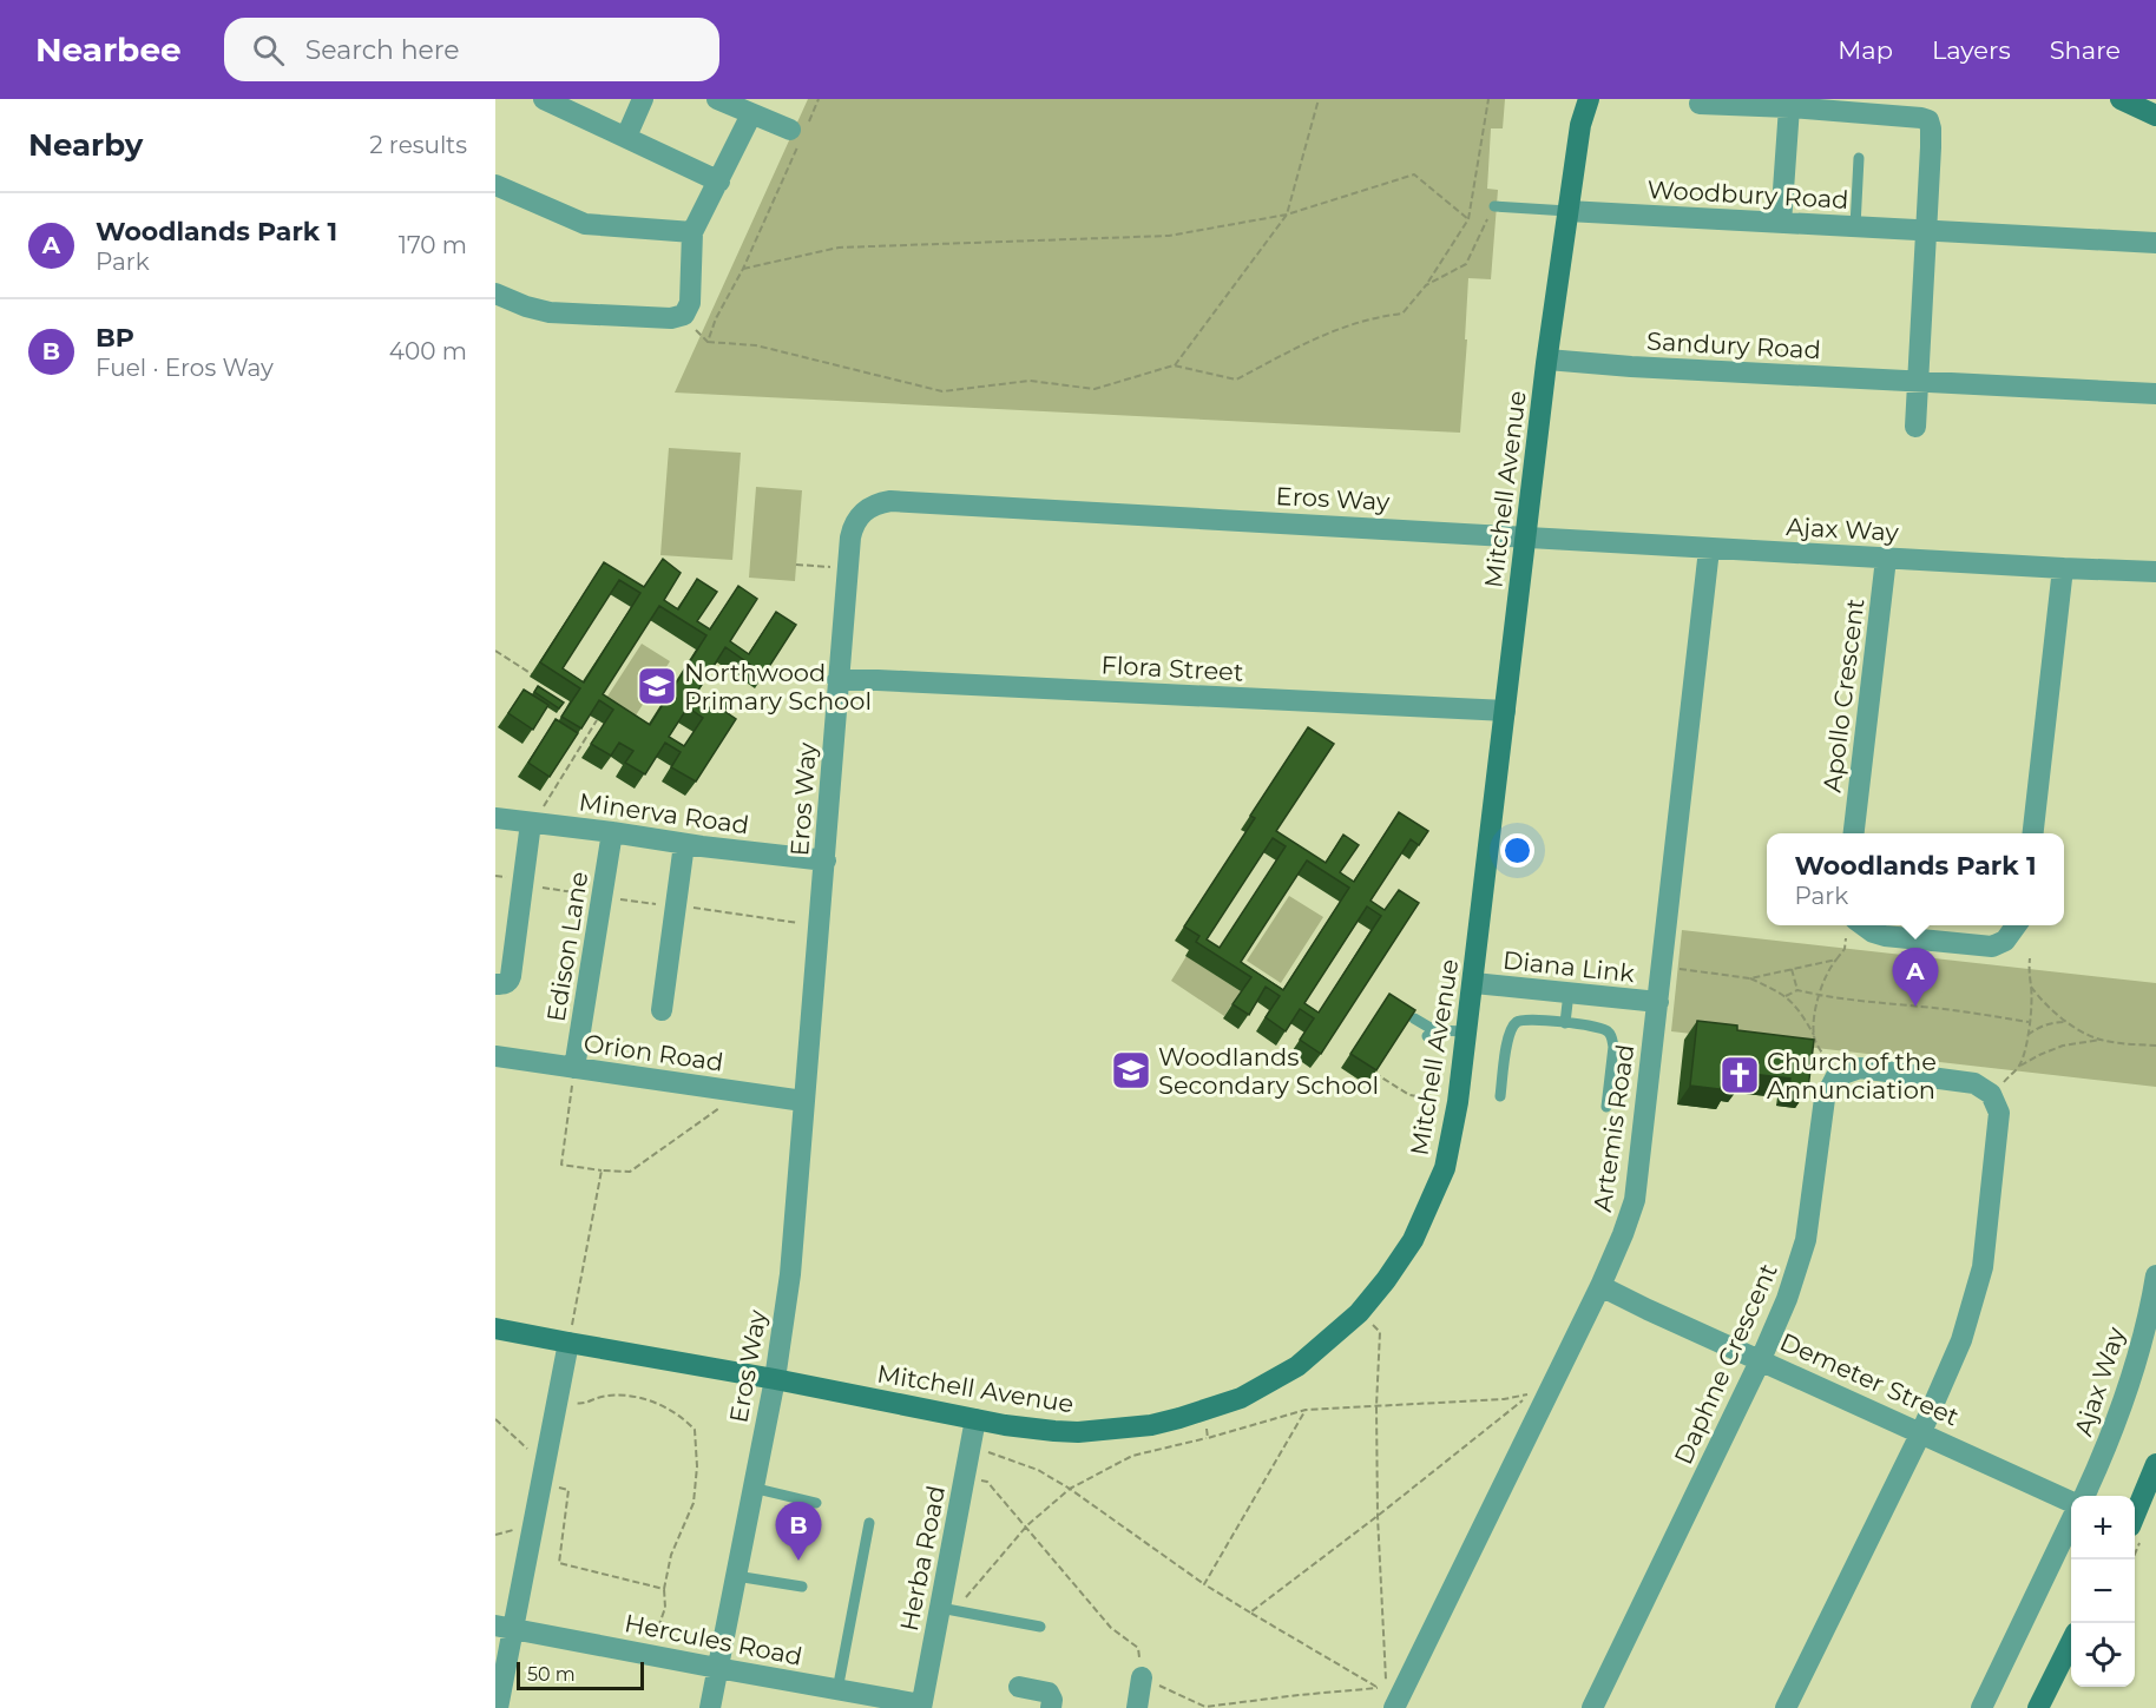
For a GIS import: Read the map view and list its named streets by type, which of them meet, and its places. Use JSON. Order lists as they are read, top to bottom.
{
  "streets": {
    "street": [
      "Woodbury Road",
      "Sandury Road",
      "Mitchell Avenue",
      "Eros Way",
      "Ajax Way",
      "Flora Street",
      "Apollo Crescent",
      "Minerva Road",
      "Edison Lane",
      "Diana Link",
      "Orion Road",
      "Artemis Road",
      "Daphne Crescent",
      "Demeter Street",
      "Herba Road",
      "Hercules Road"
    ]
  },
  "crossings": [
    ["Woodbury Road", "Mitchell Avenue"],
    ["Sandury Road", "Mitchell Avenue"],
    ["Mitchell Avenue", "Eros Way"],
    ["Mitchell Avenue", "Ajax Way"],
    ["Mitchell Avenue", "Flora Street"],
    ["Mitchell Avenue", "Diana Link"],
    ["Mitchell Avenue", "Herba Road"],
    ["Eros Way", "Ajax Way"],
    ["Eros Way", "Flora Street"],
    ["Eros Way", "Minerva Road"],
    ["Eros Way", "Orion Road"],
    ["Eros Way", "Hercules Road"],
    ["Ajax Way", "Apollo Crescent"],
    ["Ajax Way", "Artemis Road"],
    ["Minerva Road", "Edison Lane"],
    ["Edison Lane", "Orion Road"],
    ["Diana Link", "Artemis Road"],
    ["Artemis Road", "Demeter Street"],
    ["Daphne Crescent", "Demeter Street"],
    ["Herba Road", "Hercules Road"]
  ],
  "places": {
    "school or university": ["Northwood Primary School", "Woodlands Secondary School"],
    "church": ["Church of the Annunciation"]
  },
  "scale_bar": "50 m",
  "page": {
    "header": "Nearbee",
    "search": "Search here",
    "nav": ["Map", "Layers", "Share"],
    "heading": ["Nearby", "2 results"],
    "list": [
      {
        "mark": "A",
        "name": "Woodlands Park 1",
        "note": "Park",
        "value": "170 m"
      },
      {
        "mark": "B",
        "name": "BP",
        "note": "Fuel · Eros Way",
        "value": "400 m"
      }
    ],
    "popup": ["Woodlands Park 1", "Park"],
    "pins": ["A", "B"],
    "map_buttons": ["+", "−"],
    "scale": "50 m"
  }
}
